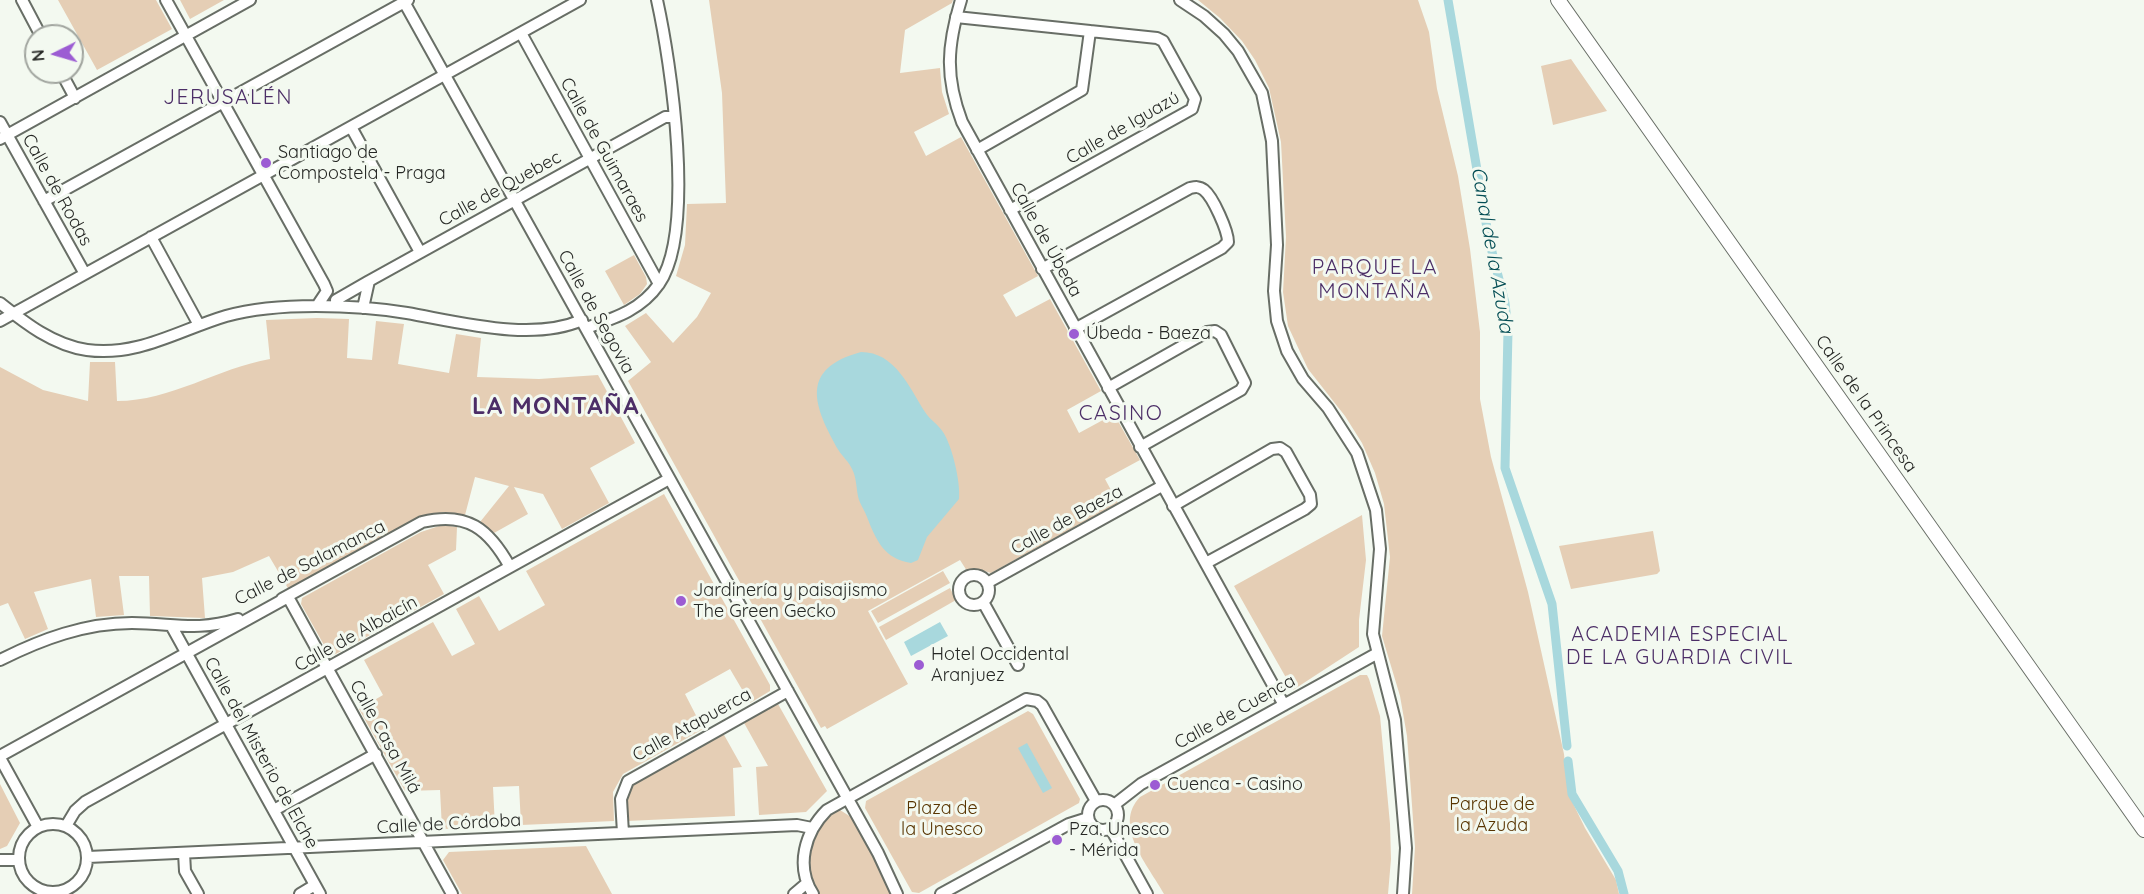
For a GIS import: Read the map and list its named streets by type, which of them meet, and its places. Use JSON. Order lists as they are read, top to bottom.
{
  "streets": {
    "street": [
      "Calle de Iguazú",
      "Calle de Guimaraes",
      "Calle de Quebec",
      "Calle de Rodas",
      "Calle de Úbeda",
      "Calle de Segovia",
      "Calle de la Princesa",
      "Calle de Baeza",
      "Calle de Salamanca",
      "Calle de Albaicín",
      "Calle de Cuenca",
      "Calle Atapuerca",
      "Calle Casa Milá",
      "Calle del Misterio de Elche",
      "Calle de Córdoba"
    ]
  },
  "crossings": [
    ["Calle de Iguazú", "Calle de Úbeda"],
    ["Calle de Guimaraes", "Calle de Quebec"],
    ["Calle de Quebec", "Calle de Segovia"],
    ["Calle de Úbeda", "Calle de Baeza"],
    ["Calle de Úbeda", "Calle de Cuenca"],
    ["Calle de Segovia", "Calle de Albaicín"],
    ["Calle de Segovia", "Calle Atapuerca"],
    ["Calle de Salamanca", "Calle de Albaicín"],
    ["Calle de Salamanca", "Calle Casa Milá"],
    ["Calle de Salamanca", "Calle del Misterio de Elche"],
    ["Calle de Albaicín", "Calle Casa Milá"],
    ["Calle de Albaicín", "Calle del Misterio de Elche"],
    ["Calle de Albaicín", "Calle de Córdoba"],
    ["Calle Atapuerca", "Calle de Córdoba"],
    ["Calle Casa Milá", "Calle de Córdoba"],
    ["Calle del Misterio de Elche", "Calle de Córdoba"]
  ],
  "districts": [
    "JERUSALÉN",
    "PARQUE LA MONTAÑA",
    "LA MONTAÑA",
    "CASINO",
    "ACADEMIA ESPECIAL DE LA GUARDIA CIVIL"
  ],
  "water": ["Canal de la Azuda"],
  "parks": ["Parque de la Azuda", "Plaza de la Unesco"],
  "places": [
    "Santiago de Compostela - Praga",
    "Úbeda - Baeza",
    "Jardinería y paisajismo The Green Gecko",
    "Hotel Occidental Aranjuez",
    "Cuenca - Casino",
    "Pza. Unesco - Mérida"
  ],
  "north": "left"
}
